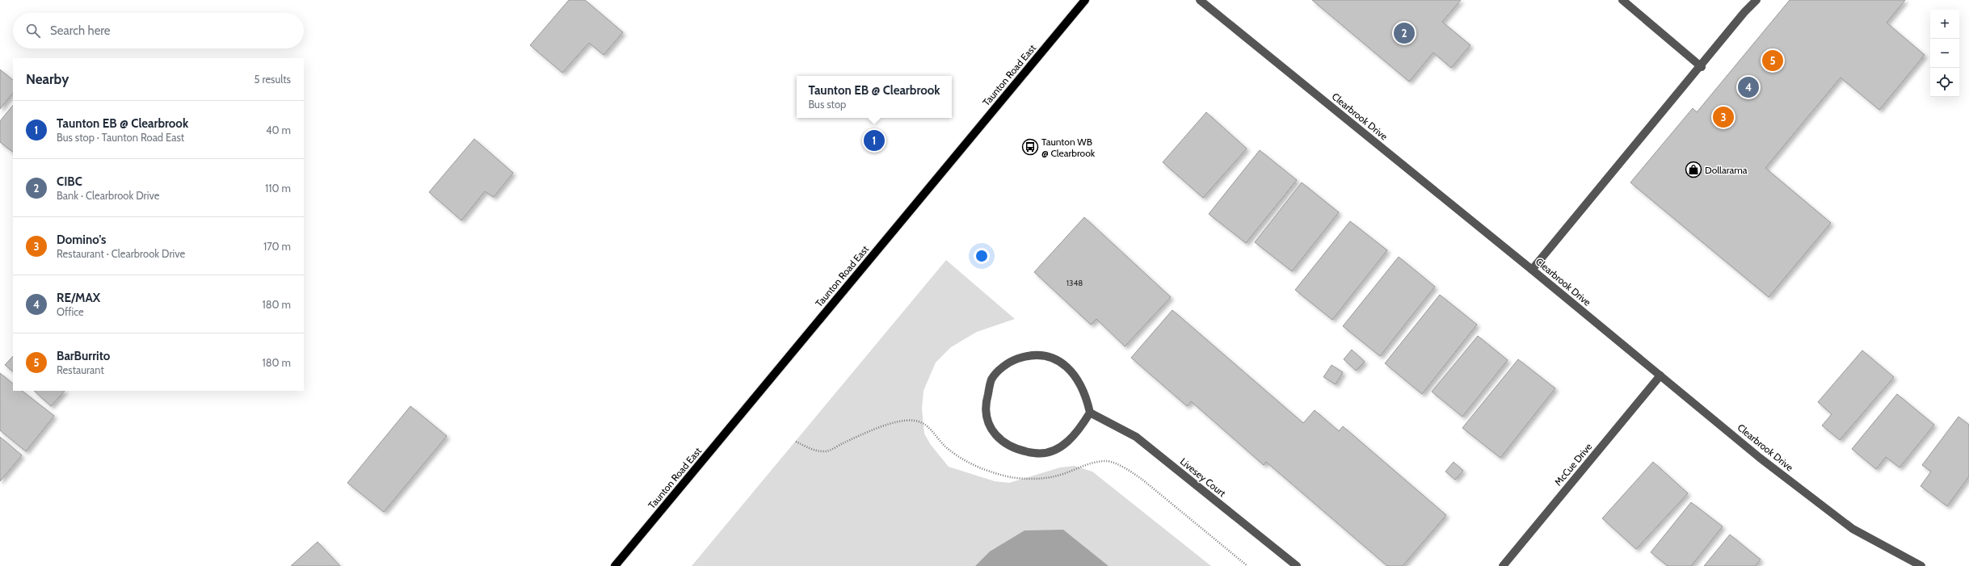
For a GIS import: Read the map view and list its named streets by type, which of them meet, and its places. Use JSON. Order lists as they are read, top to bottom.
{
  "streets": {
    "main road": ["Taunton Road East"],
    "street": ["Clearbrook Drive", "McCue Drive", "Livesey Court"]
  },
  "crossings": [
    ["Clearbrook Drive", "McCue Drive"]
  ],
  "places": {
    "bus stop": ["Taunton WB @ Clearbrook"],
    "shop": ["Dollarama"]
  },
  "house_numbers": ["1348"],
  "page": {
    "map_buttons": ["+", "−"],
    "search": "Search here",
    "pins": [
      "2",
      "5",
      "4",
      "3",
      "1"
    ],
    "heading": ["Nearby", "5 results"],
    "popup": ["Taunton EB @ Clearbrook", "Bus stop"],
    "list": [
      {
        "mark": "1",
        "name": "Taunton EB @ Clearbrook",
        "note": "Bus stop · Taunton Road East",
        "value": "40 m"
      },
      {
        "mark": "2",
        "name": "CIBC",
        "note": "Bank · Clearbrook Drive",
        "value": "110 m"
      },
      {
        "mark": "3",
        "name": "Domino's",
        "note": "Restaurant · Clearbrook Drive",
        "value": "170 m"
      },
      {
        "mark": "4",
        "name": "RE/MAX",
        "note": "Office",
        "value": "180 m"
      },
      {
        "mark": "5",
        "name": "BarBurrito",
        "note": "Restaurant",
        "value": "180 m"
      }
    ]
  }
}
